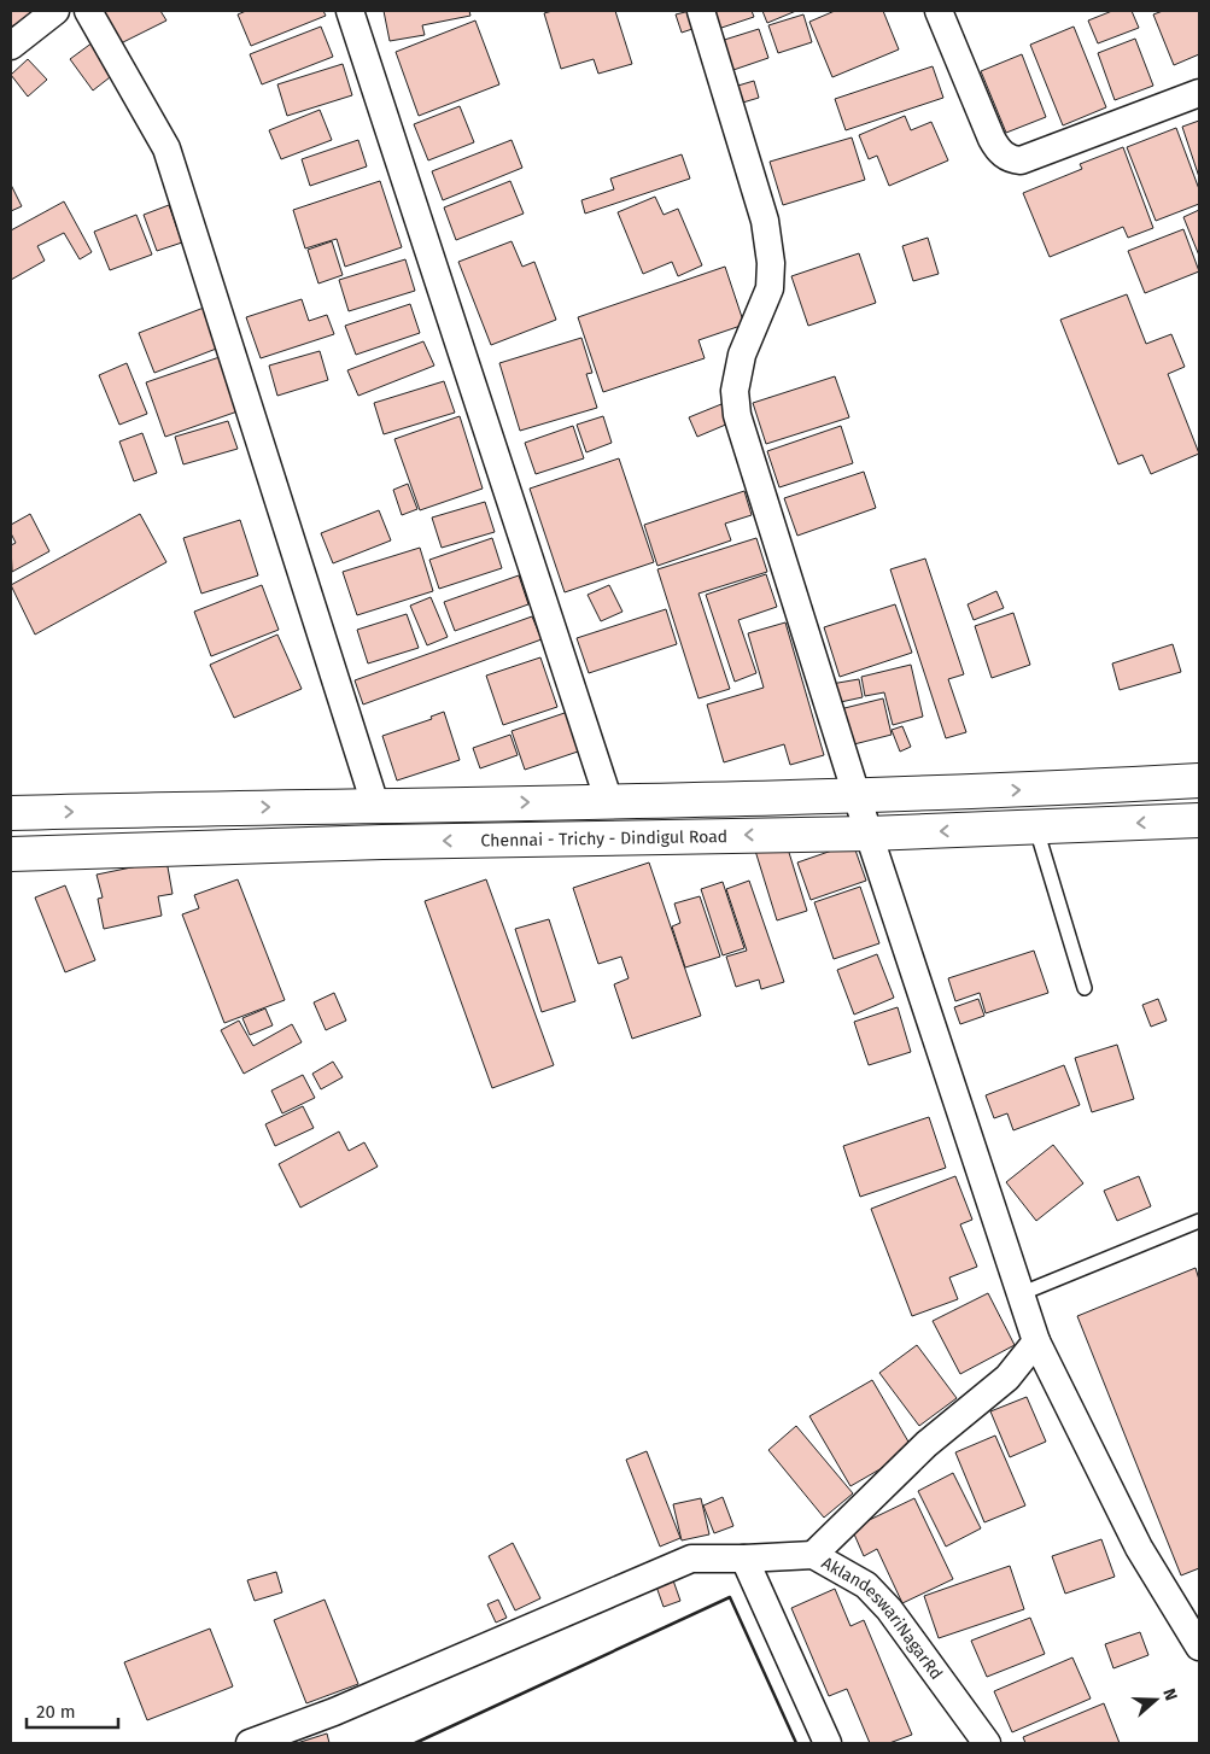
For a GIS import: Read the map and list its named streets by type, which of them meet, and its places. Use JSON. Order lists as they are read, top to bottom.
{
  "streets": {
    "highway": ["Chennai - Trichy - Dindigul Road"],
    "street": ["AklandeswariNagarRd"]
  },
  "scale_bar": "20 m",
  "north": "right"
}
